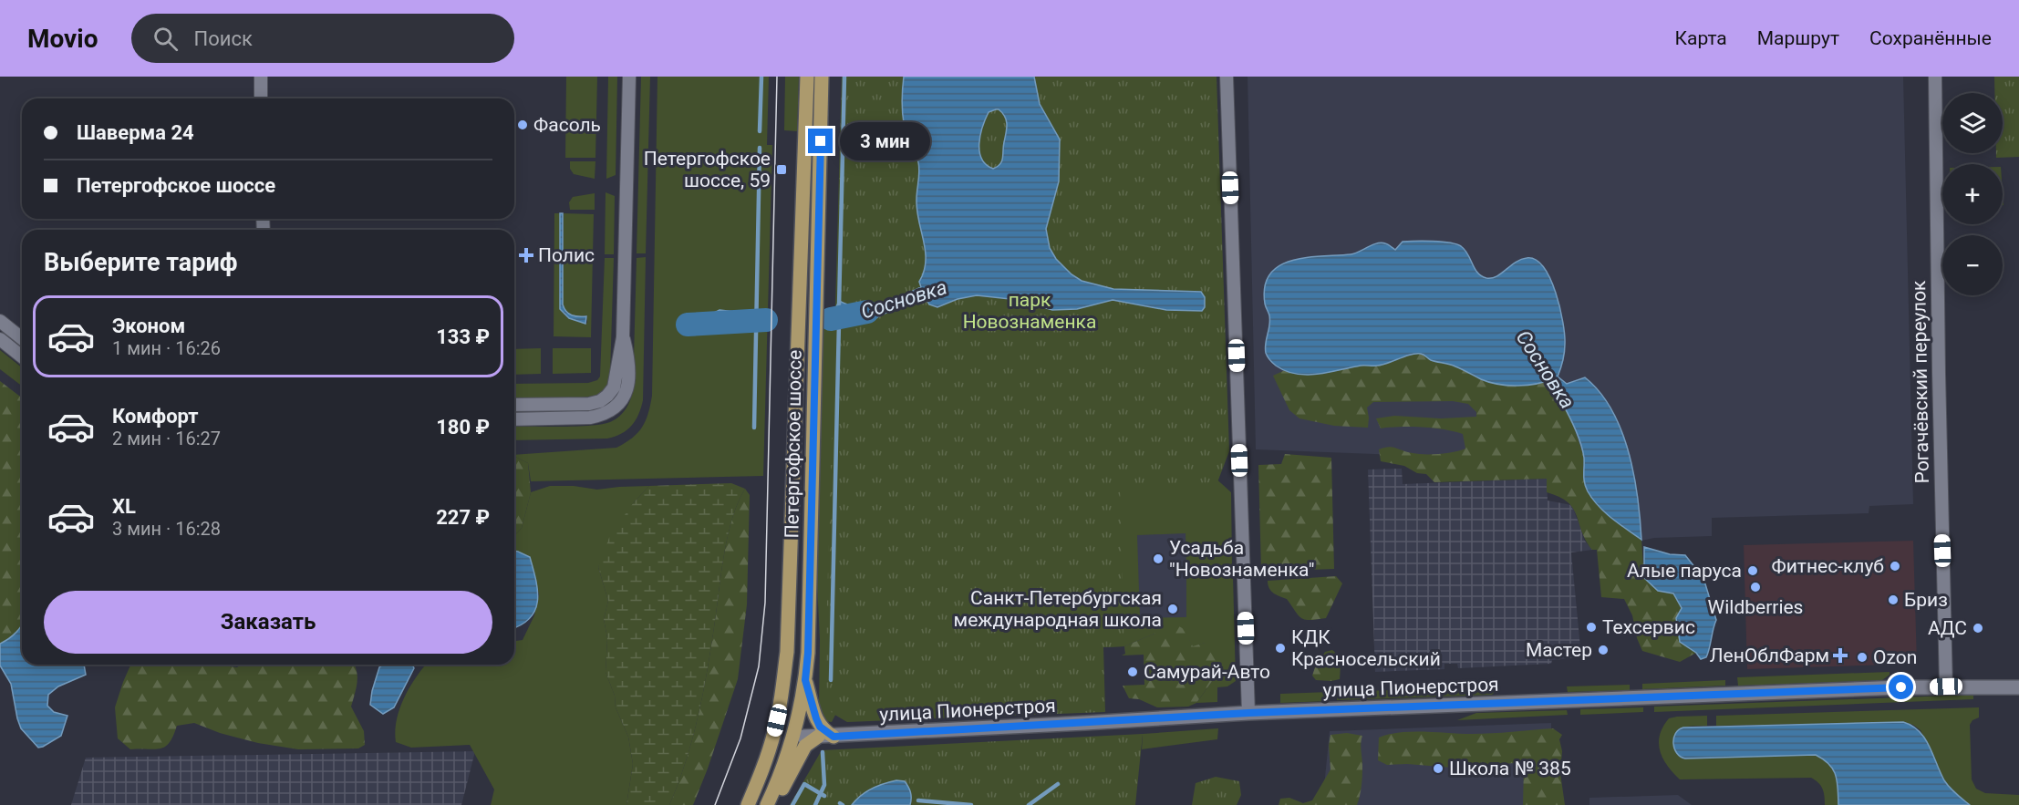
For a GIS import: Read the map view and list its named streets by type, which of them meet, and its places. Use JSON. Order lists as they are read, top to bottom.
{
  "streets": {
    "main road": ["Петергофское шоссе"],
    "street": ["Рогачёвский переулок", "улица Пионерстроя"]
  },
  "crossings": [
    ["Рогачёвский переулок", "улица Пионерстроя"],
    ["Петергофское шоссе", "улица Пионерстроя"]
  ],
  "water": ["Сосновка"],
  "parks": ["парк Новознаменка"],
  "places": {
    "other": [
      "Фасоль",
      "Усадьба \"Новознаменка\"",
      "Фитнес-клуб",
      "Алые паруса",
      "Wildberries",
      "Бриз",
      "Санкт-Петербургская международная школа",
      "Техсервис",
      "АДС",
      "КДК Красносельский",
      "Мастер",
      "Ozon",
      "Самурай-Авто",
      "Школа № 385"
    ],
    "transit": ["Петергофское шоссе, 59"],
    "health": ["Полис", "ЛенОблФарм"]
  },
  "page": {
    "header": "Movio",
    "search": "Поиск",
    "nav": ["Карта", "Маршрут", "Сохранённые"],
    "map_buttons": ["+", "−"],
    "banner": ["Шаверма 24", "Петергофское шоссе"],
    "bubble": "3 мин",
    "heading": "Выберите тариф",
    "list": [
      {
        "name": "Эконом",
        "note": "1 мин · 16:26",
        "value": "133 ₽"
      },
      {
        "name": "Комфорт",
        "note": "2 мин · 16:27",
        "value": "180 ₽"
      },
      {
        "name": "XL",
        "note": "3 мин · 16:28",
        "value": "227 ₽"
      }
    ],
    "buttons": "Заказать"
  }
}
